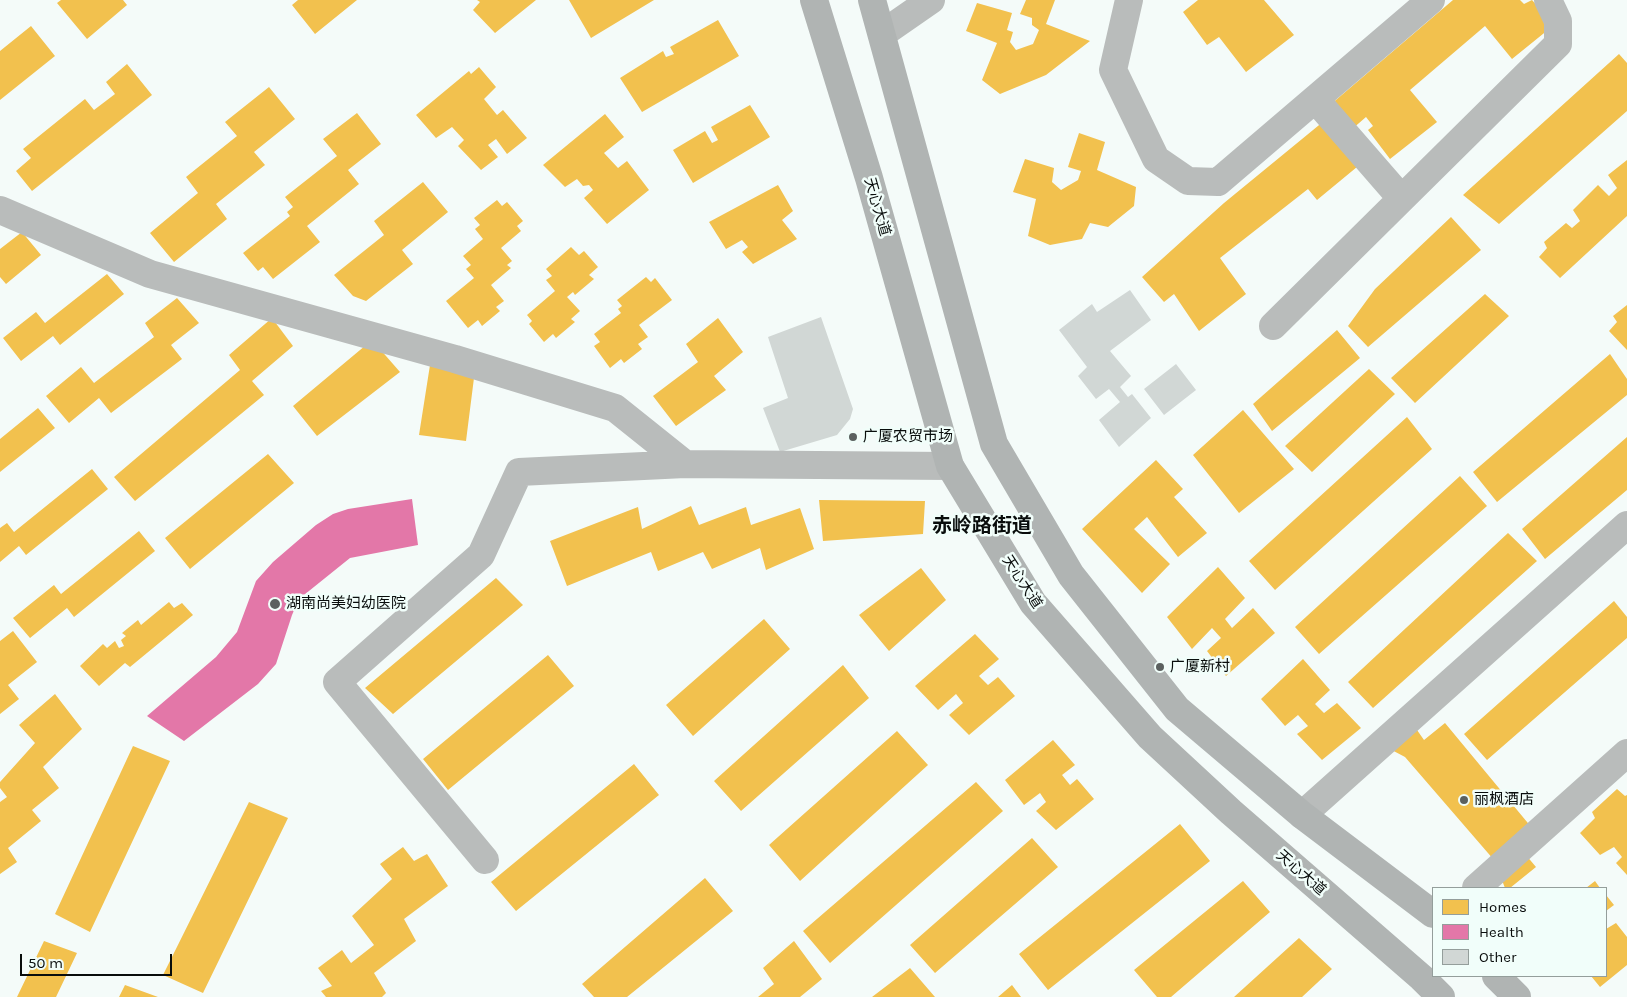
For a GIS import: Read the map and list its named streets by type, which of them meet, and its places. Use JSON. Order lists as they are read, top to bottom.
{
  "streets": {
    "main road": ["天心大道"]
  },
  "districts": ["赤岭路街道"],
  "places": [
    "广厦农贸市场",
    "湖南尚美妇幼医院",
    "广厦新村",
    "丽枫酒店"
  ],
  "legend": ["Homes", "Health", "Other"],
  "scale_bar": "50 m"
}
